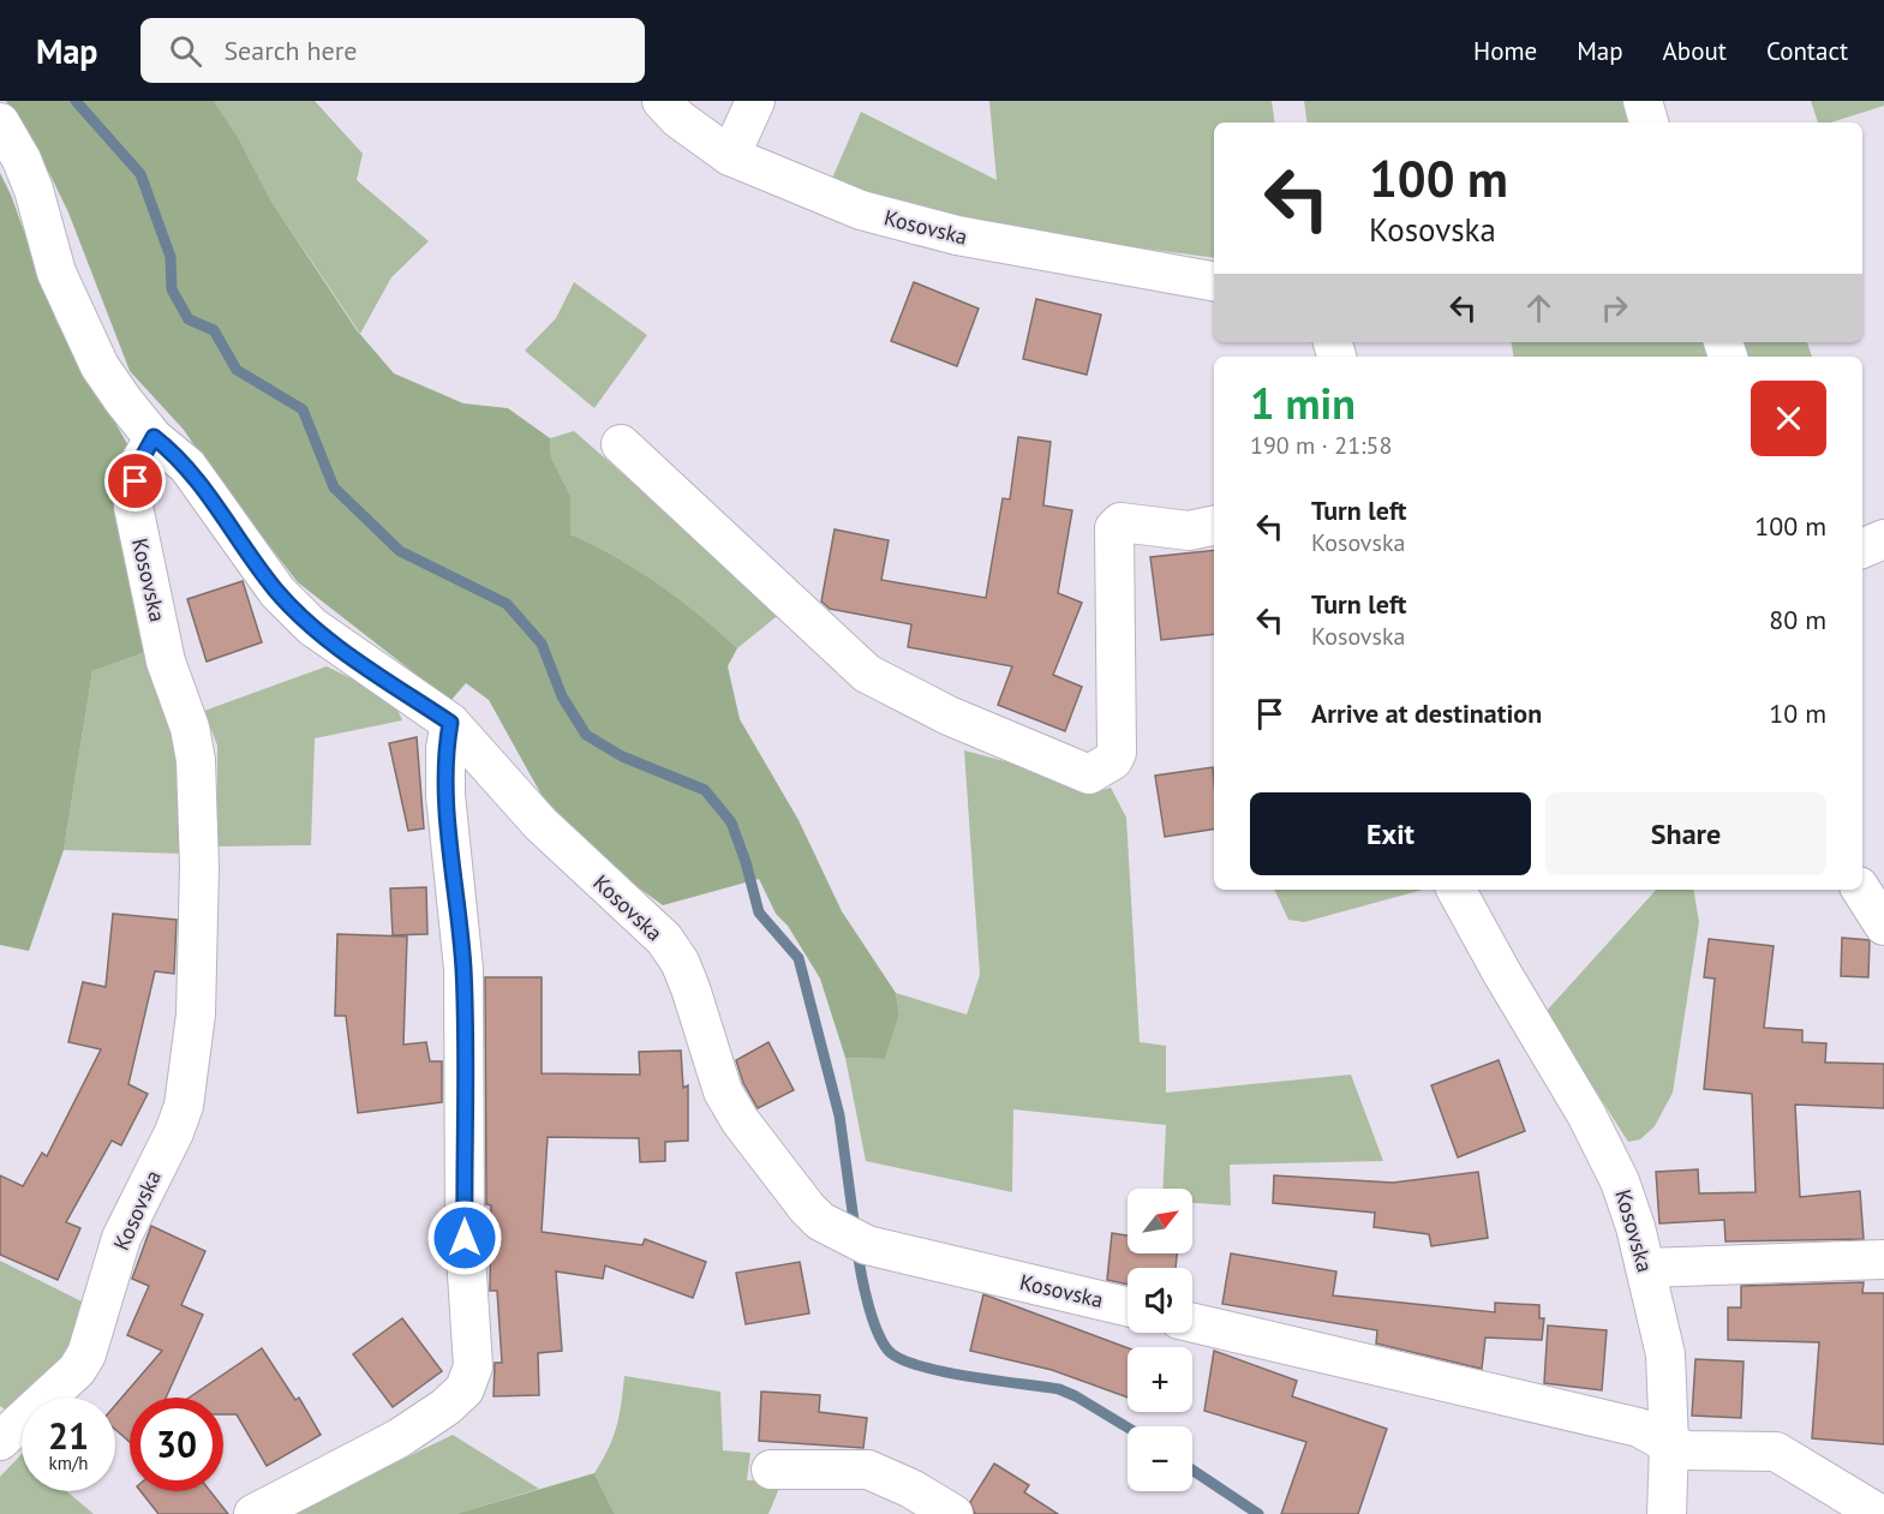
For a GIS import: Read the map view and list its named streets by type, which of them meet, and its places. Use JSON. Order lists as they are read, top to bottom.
{
  "streets": {
    "street": ["Kosovska"]
  },
  "north": "top right",
  "page": {
    "header": "Map",
    "search": "Search here",
    "nav": [
      "Home",
      "Map",
      "About",
      "Contact"
    ],
    "turn": ["100 m", "Kosovska"],
    "heading": ["1 min", "190 m · 21:58"],
    "list": [
      {
        "name": "Turn left",
        "note": "Kosovska",
        "value": "100 m"
      },
      {
        "name": "Turn left",
        "note": "Kosovska",
        "value": "80 m"
      },
      {
        "name": "Arrive at destination",
        "value": "10 m"
      }
    ],
    "buttons": ["Exit", "Share"],
    "map_buttons": ["+", "−"],
    "speed": "21 km/h",
    "limit": "30"
  }
}
